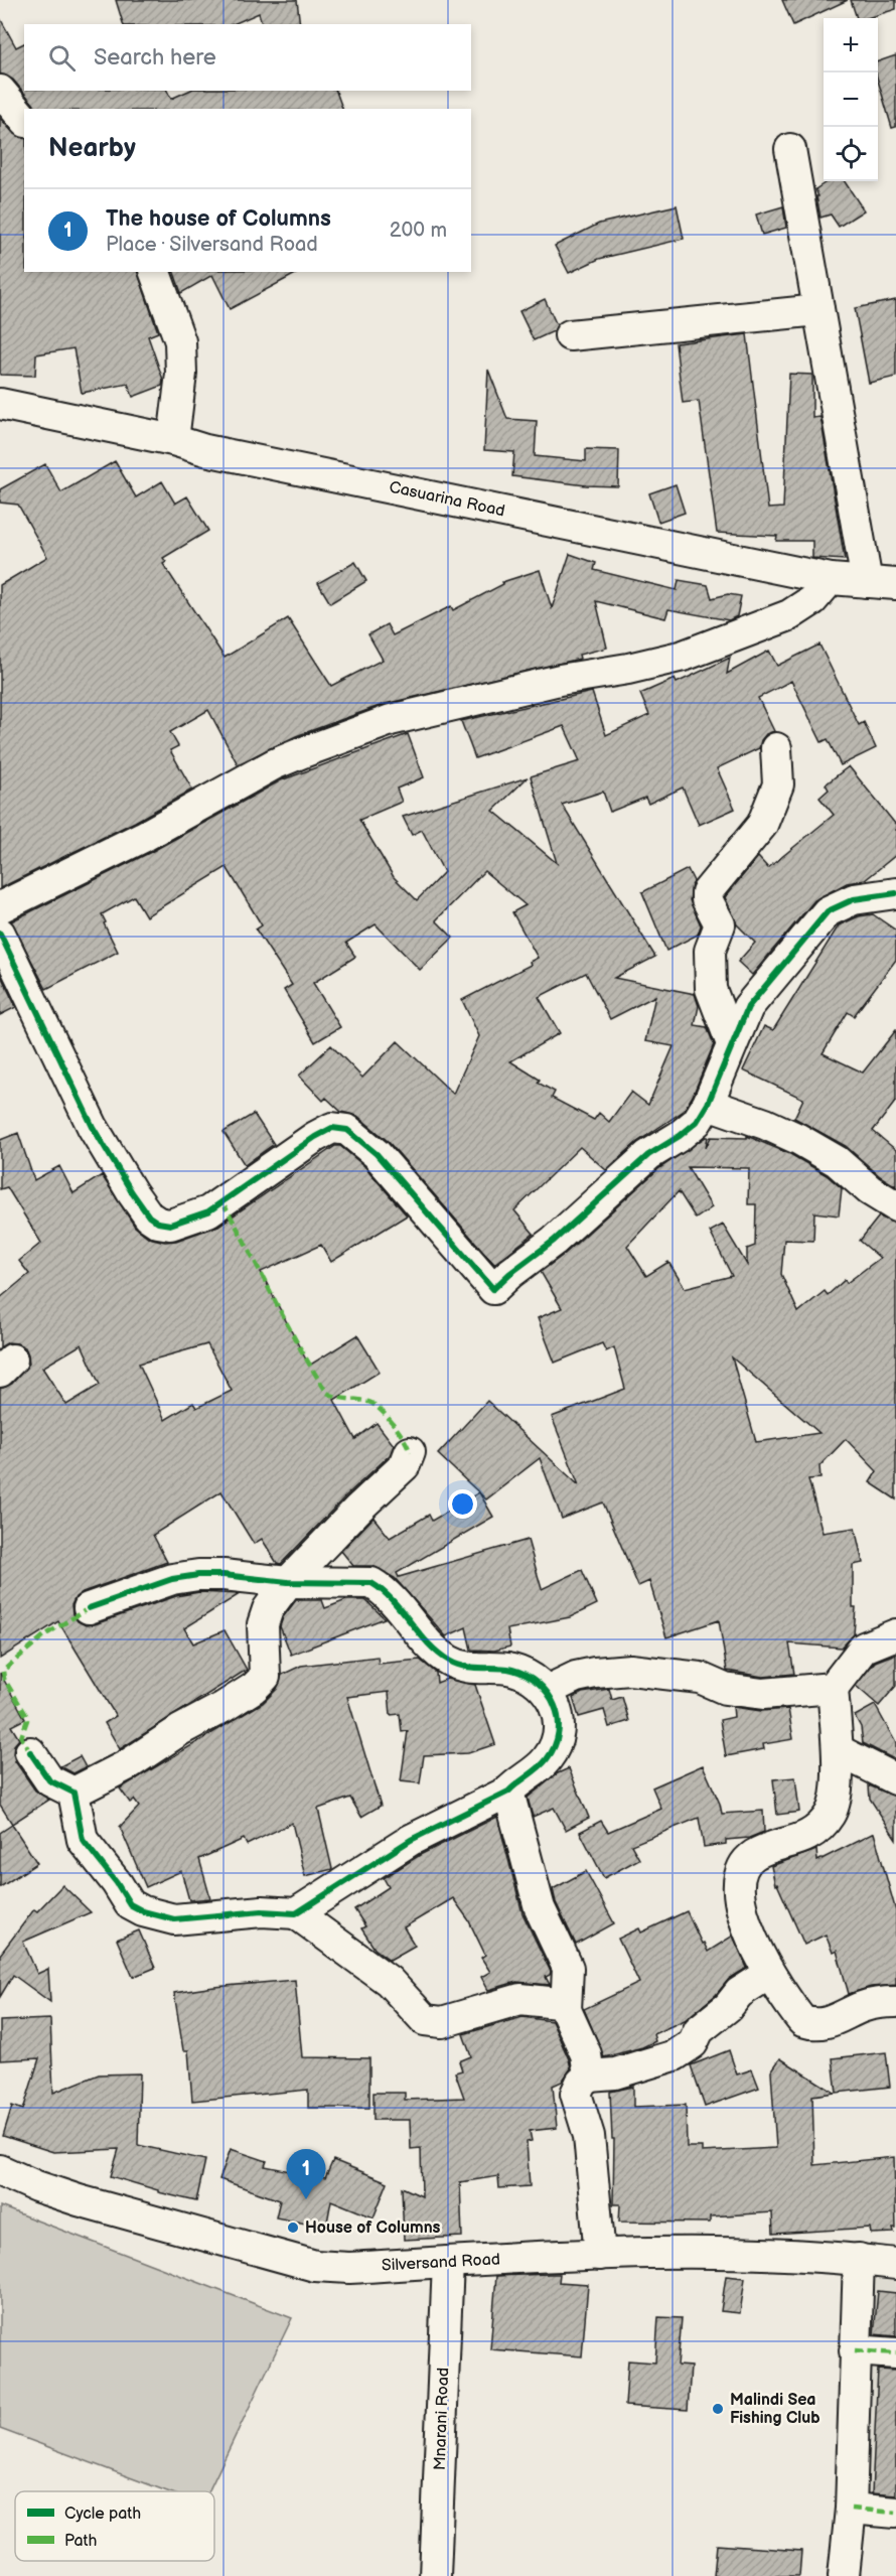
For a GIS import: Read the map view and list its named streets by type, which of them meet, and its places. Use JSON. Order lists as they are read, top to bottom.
{
  "streets": {
    "street": ["Casuarina Road", "Silversand Road", "Mnarani Road"]
  },
  "crossings": [
    ["Silversand Road", "Mnarani Road"]
  ],
  "places": ["House of Columns", "Malindi Sea Fishing Club"],
  "legend": ["Cycle path", "Path"],
  "page": {
    "map_buttons": ["+", "−"],
    "search": "Search here",
    "heading": "Nearby",
    "list": [
      {
        "mark": "1",
        "name": "The house of Columns",
        "note": "Place · Silversand Road",
        "value": "200 m"
      }
    ],
    "pins": "1"
  }
}
